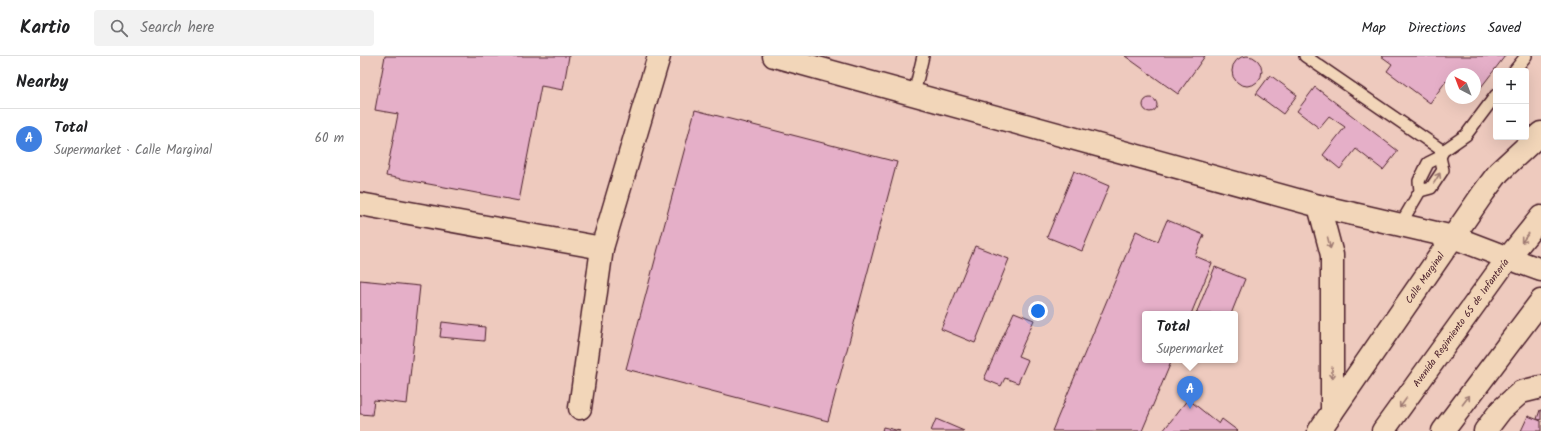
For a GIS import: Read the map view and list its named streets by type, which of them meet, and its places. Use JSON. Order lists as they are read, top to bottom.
{
  "streets": {
    "street": ["Calle Marginal", "Avenida Regimiento 65 de Infantería"]
  },
  "north": "top left",
  "page": {
    "header": "Kartio",
    "search": "Search here",
    "nav": ["Map", "Directions", "Saved"],
    "heading": "Nearby",
    "map_buttons": ["+", "−"],
    "list": [
      {
        "mark": "A",
        "name": "Total",
        "note": "Supermarket · Calle Marginal",
        "value": "60 m"
      }
    ],
    "popup": ["Total", "Supermarket"],
    "pins": "A"
  }
}
